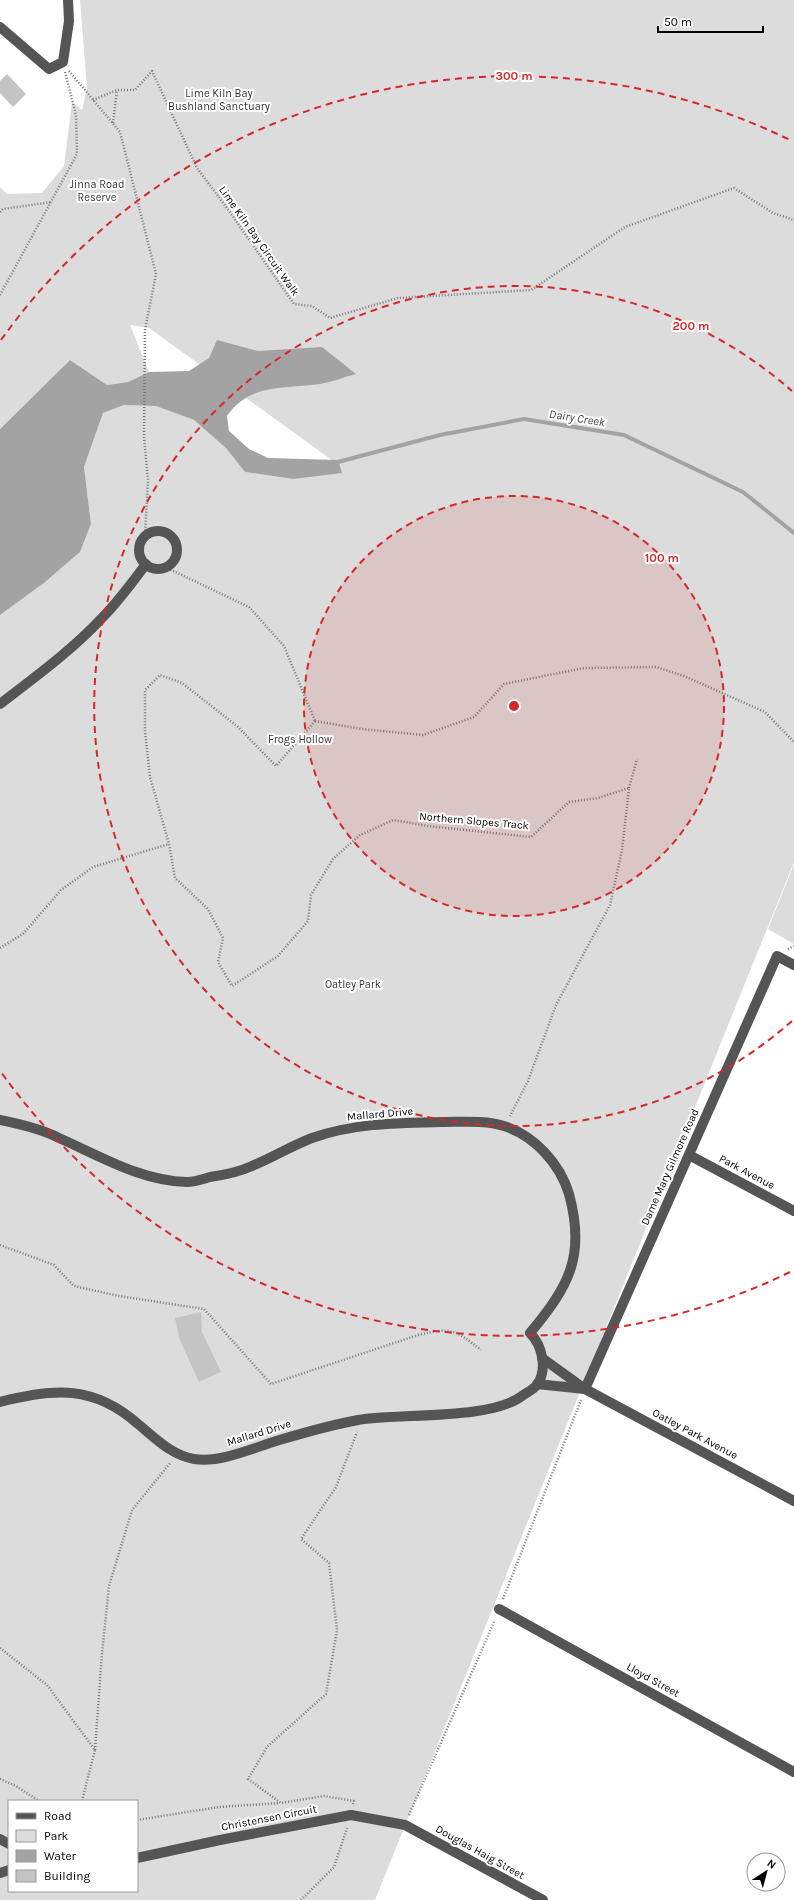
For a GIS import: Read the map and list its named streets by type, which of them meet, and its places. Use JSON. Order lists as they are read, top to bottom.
{
  "streets": {
    "street": [
      "Mallard Drive",
      "Dame Mary Gilmore Road",
      "Park Avenue",
      "Oatley Park Avenue",
      "Lloyd Street",
      "Christensen Circuit",
      "Douglas Haig Street"
    ],
    "path": ["Lime Kiln Bay Circuit Walk", "Northern Slopes Track"]
  },
  "crossings": [
    ["Dame Mary Gilmore Road", "Park Avenue"],
    ["Dame Mary Gilmore Road", "Oatley Park Avenue"],
    ["Christensen Circuit", "Douglas Haig Street"]
  ],
  "water": ["Dairy Creek"],
  "parks": [
    "Lime Kiln Bay Bushland Sanctuary",
    "Jinna Road Reserve",
    "Frogs Hollow",
    "Oatley Park"
  ],
  "legend": [
    "Road",
    "Park",
    "Water",
    "Building"
  ],
  "scale_bar": "50 m",
  "north": "top right",
  "rings": ["300 m", "200 m", "100 m"]
}
